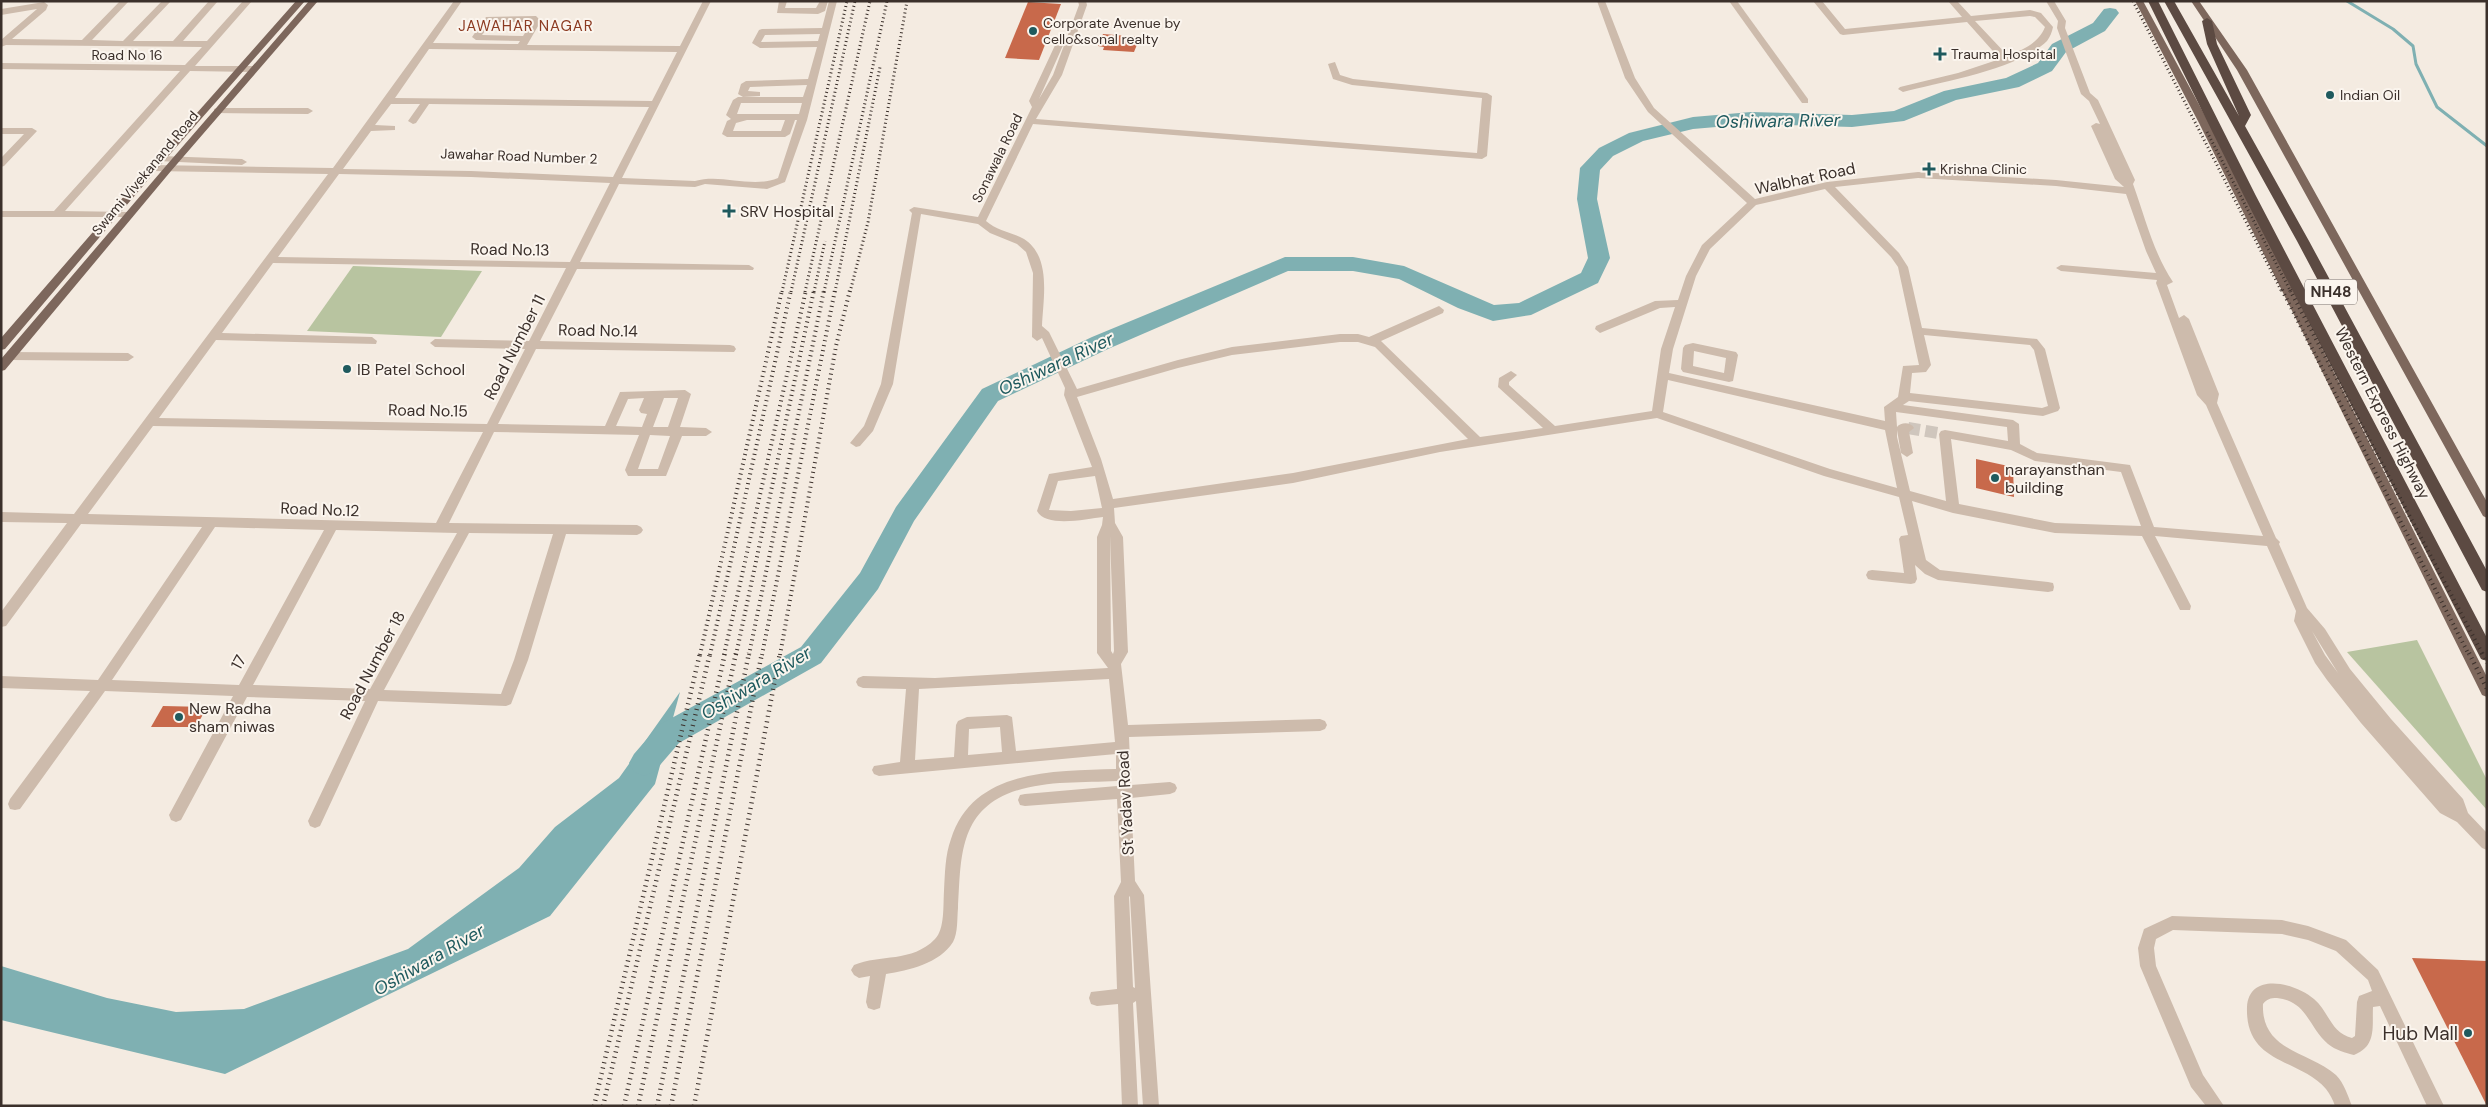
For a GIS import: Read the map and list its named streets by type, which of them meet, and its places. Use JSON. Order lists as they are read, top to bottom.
{
  "streets": {
    "highway": ["NH48", "Western Express Highway"],
    "main road": ["Swami Vivekanand Road"],
    "street": [
      "Road No 16",
      "Jawahar Road Number 2",
      "Sonawala Road",
      "Walbhat Road",
      "Road No.13",
      "Road No.14",
      "Road Number 11",
      "Road No.15",
      "Road No.12",
      "17",
      "Road Number 18",
      "St Yadav Road"
    ]
  },
  "crossings": [
    ["Road No 16", "Swami Vivekanand Road"],
    ["Jawahar Road Number 2", "Swami Vivekanand Road"],
    ["Jawahar Road Number 2", "Road Number 11"],
    ["Road No.13", "Road Number 11"],
    ["Road No.14", "Road Number 11"],
    ["Road Number 11", "Road No.15"],
    ["Road Number 11", "Road No.12"],
    ["Road No.12", "17"],
    ["Road No.12", "Road Number 18"]
  ],
  "districts": ["JAWAHAR NAGAR"],
  "water": ["Oshiwara River"],
  "places": {
    "other": [
      "Corporate Avenue by cello&sonal realty",
      "Indian Oil",
      "IB Patel School",
      "narayansthan building",
      "New Radha sham niwas",
      "Hub Mall"
    ],
    "health": ["Trauma Hospital", "Krishna Clinic", "SRV Hospital"]
  }
}
